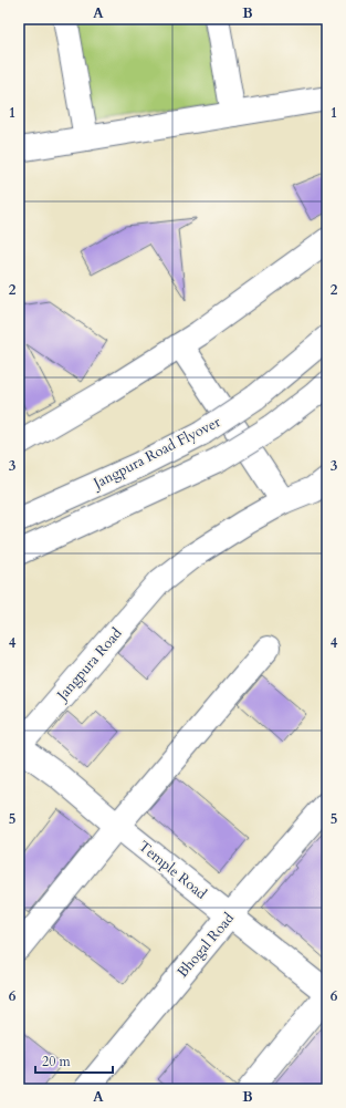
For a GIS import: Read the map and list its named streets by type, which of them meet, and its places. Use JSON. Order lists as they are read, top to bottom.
{
  "streets": {
    "street": [
      "Jangpura Road Flyover",
      "Jangpura Road",
      "Temple Road",
      "Bhogal Road"
    ]
  },
  "crossings": [
    ["Jangpura Road", "Temple Road"],
    ["Temple Road", "Bhogal Road"]
  ],
  "scale_bar": "20 m",
  "grid": {
    "columns": ["A", "B"],
    "rows": [
      "1",
      "2",
      "3",
      "4",
      "5",
      "6"
    ]
  }
}
